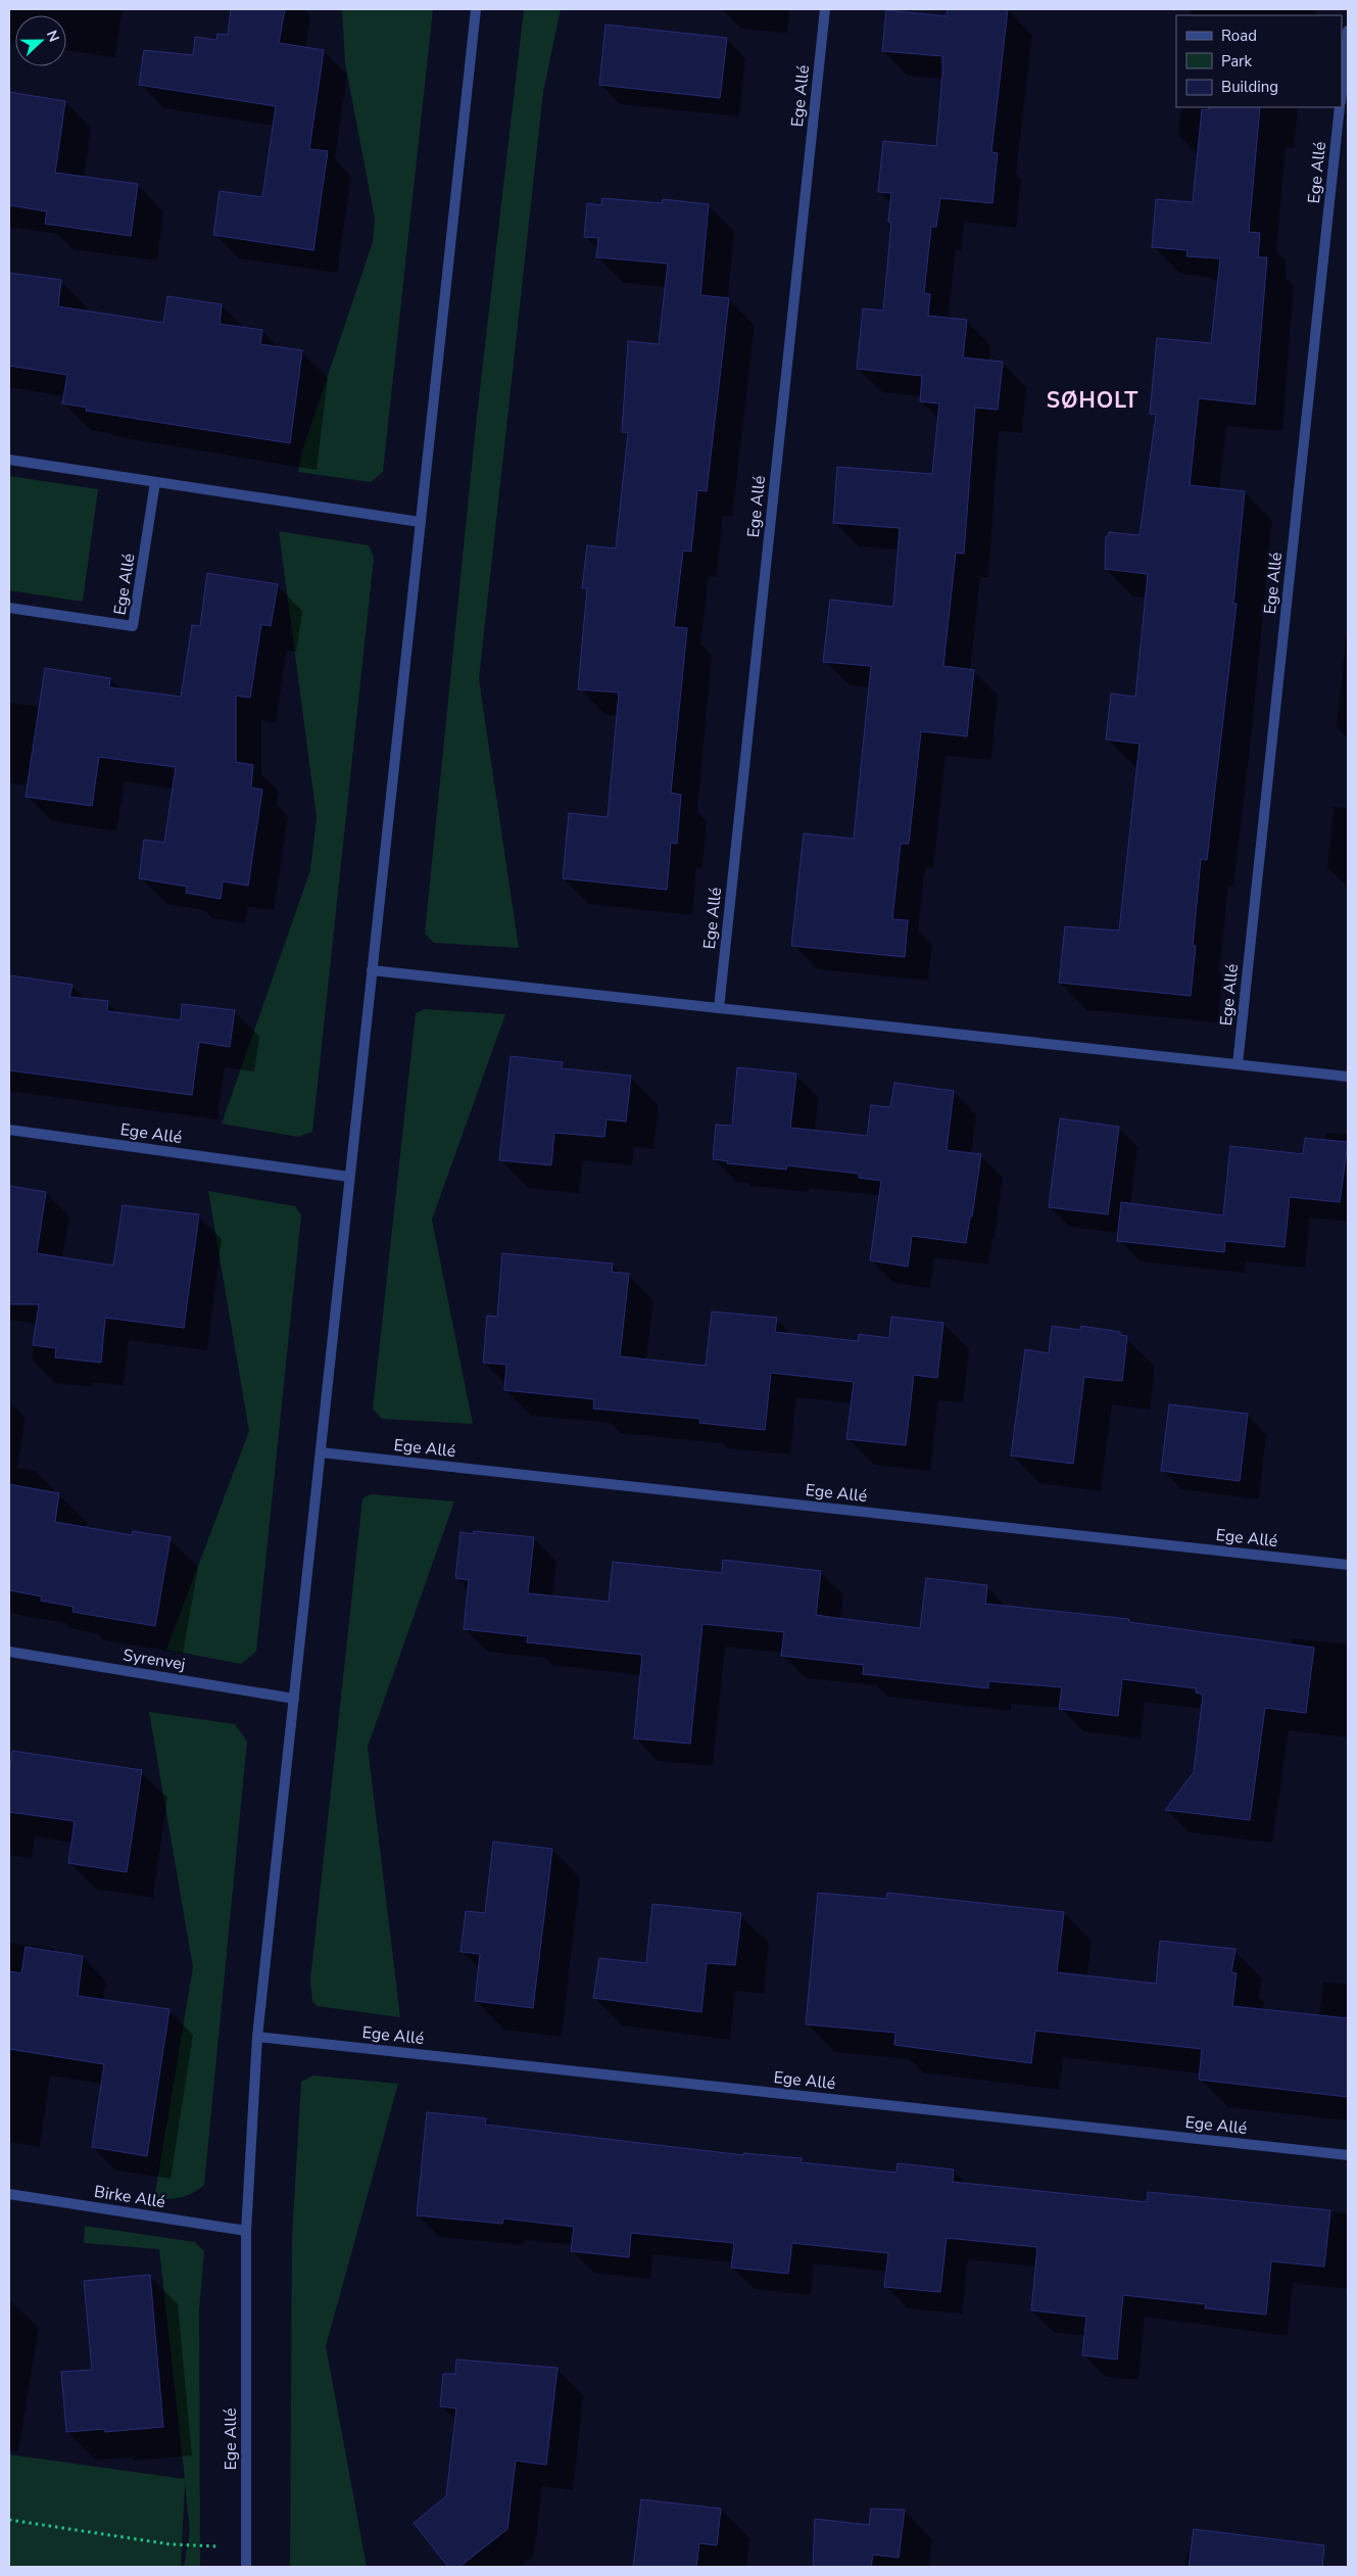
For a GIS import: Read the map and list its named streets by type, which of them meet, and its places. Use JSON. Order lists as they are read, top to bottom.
{
  "streets": {
    "street": ["Ege Allé", "Syrenvej", "Birke Allé"]
  },
  "crossings": [
    ["Ege Allé", "Syrenvej"],
    ["Ege Allé", "Birke Allé"]
  ],
  "districts": ["SØHOLT"],
  "legend": ["Road", "Park", "Building"],
  "north": "right"
}
